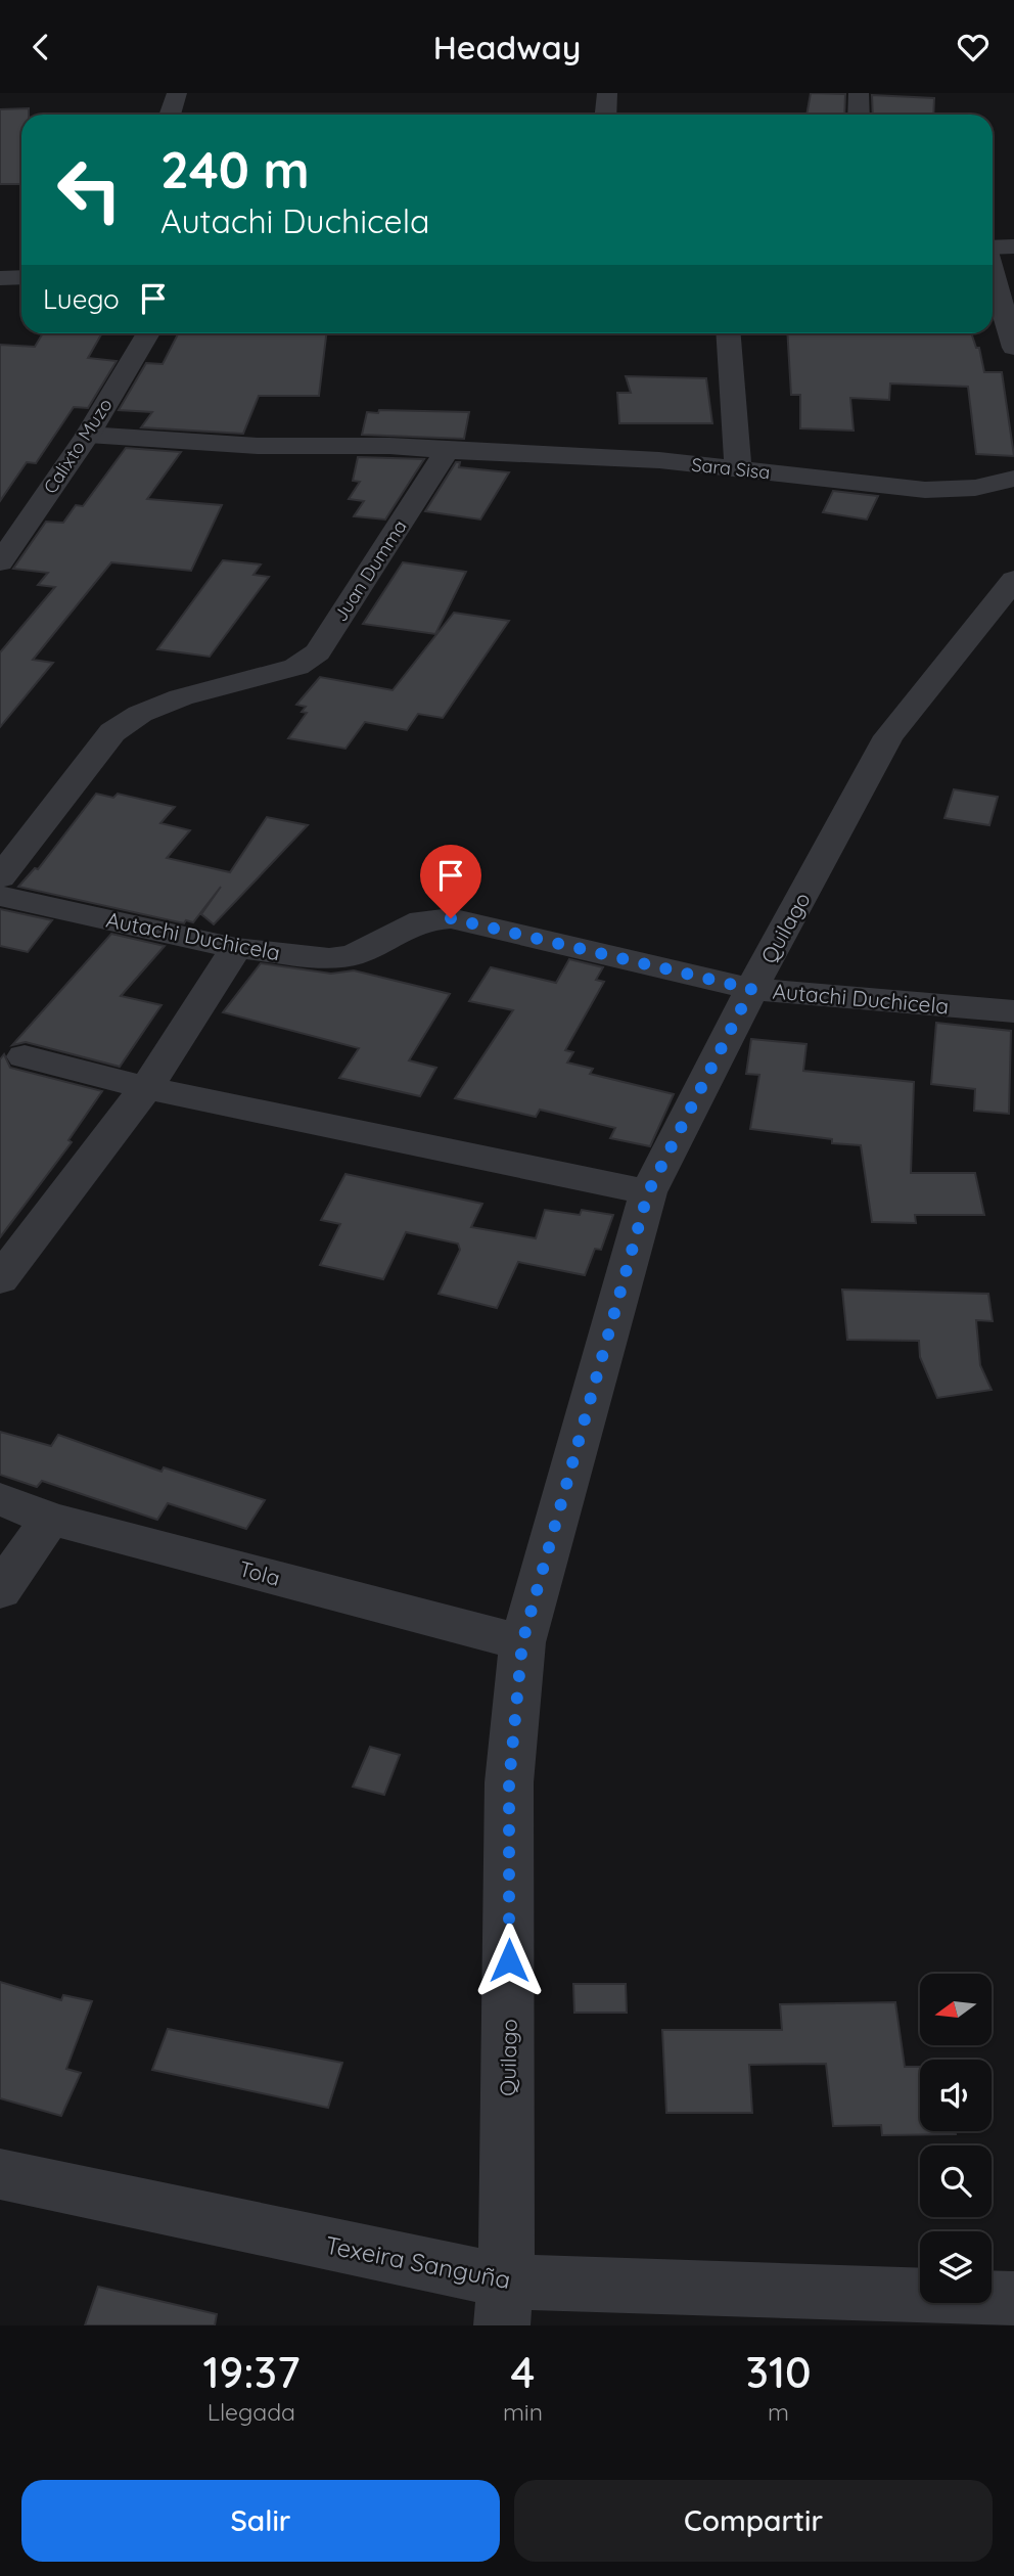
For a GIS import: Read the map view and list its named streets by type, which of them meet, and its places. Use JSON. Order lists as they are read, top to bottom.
{
  "streets": {
    "street": [
      "Calixto Muzo",
      "Sara Sisa",
      "Juan Dumma",
      "Quilago",
      "Autachi Duchicela",
      "Tola",
      "Texeira Sanguña"
    ]
  },
  "crossings": [
    ["Sara Sisa", "Juan Dumma"],
    ["Quilago", "Autachi Duchicela"],
    ["Quilago", "Tola"],
    ["Quilago", "Texeira Sanguña"]
  ],
  "north": "left",
  "page": {
    "header": "Headway",
    "turn": ["240 m", "Autachi Duchicela"],
    "then": "Luego",
    "eta": [
      "19:37",
      "Llegada",
      "4",
      "min",
      "310",
      "m"
    ],
    "buttons": ["Salir", "Compartir"]
  }
}
